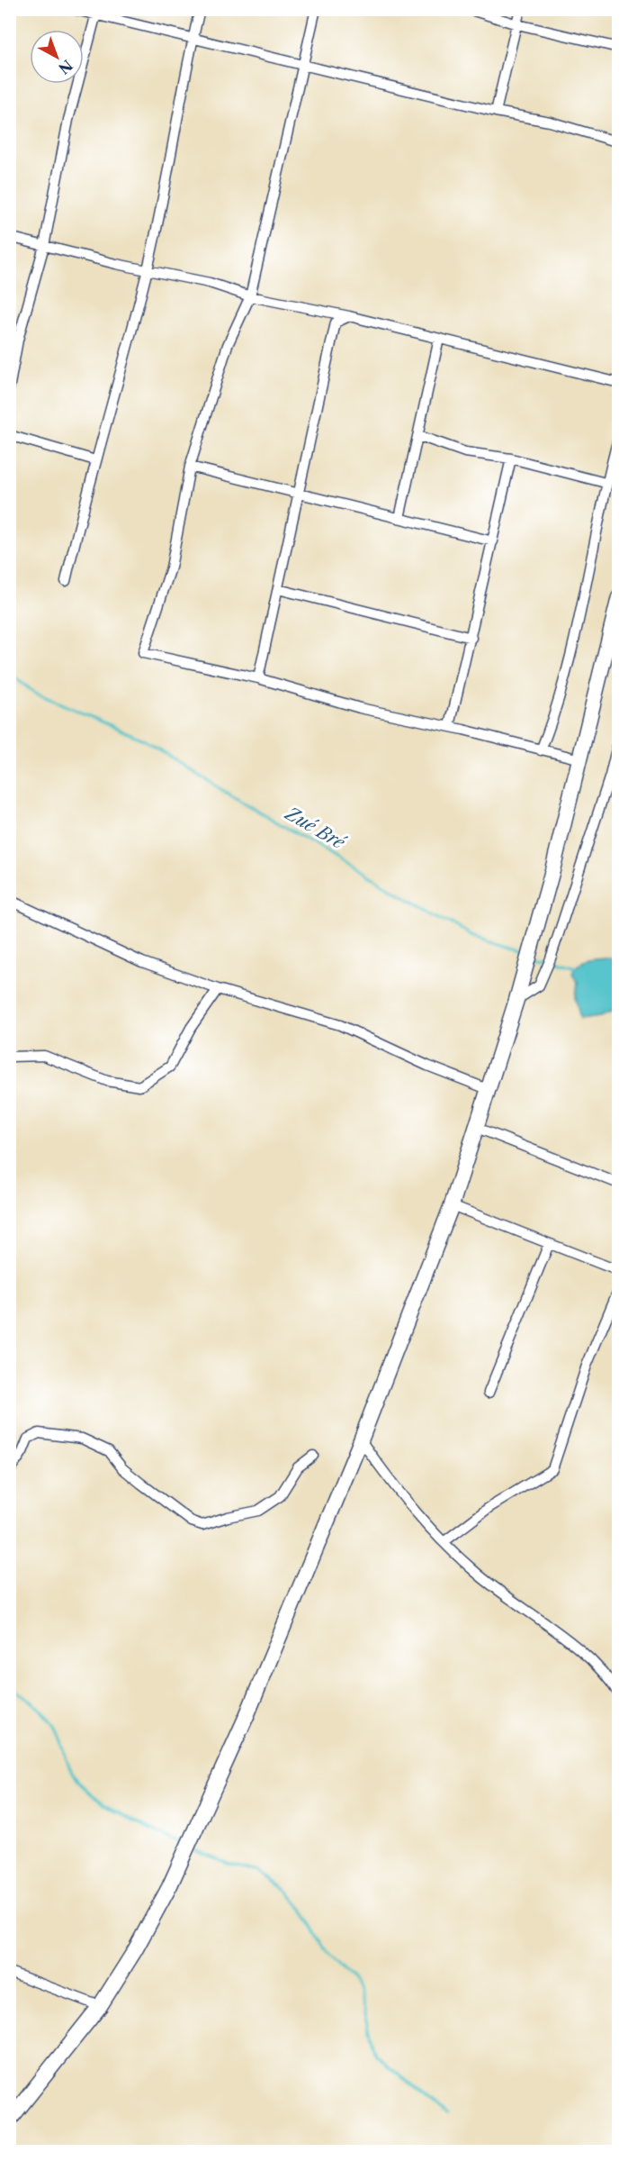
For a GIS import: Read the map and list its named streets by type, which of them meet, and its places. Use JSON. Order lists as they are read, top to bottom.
{
  "water": ["Zué Bré"],
  "north": "bottom right"
}
